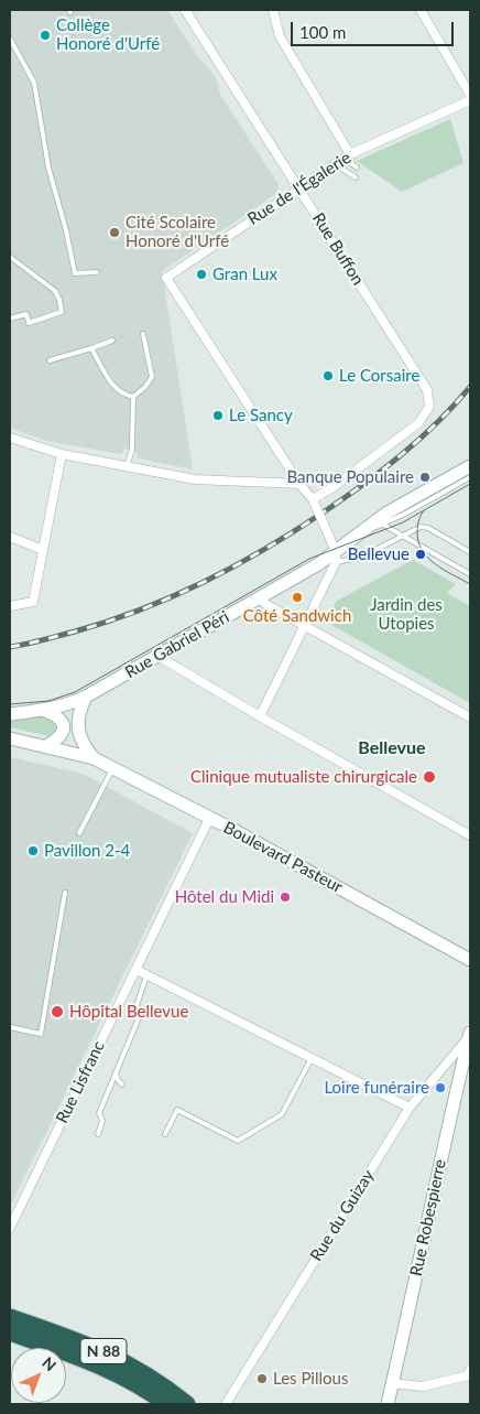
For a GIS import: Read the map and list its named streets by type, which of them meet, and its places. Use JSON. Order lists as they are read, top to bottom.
{
  "streets": {
    "highway": ["N 88"],
    "main road": ["Rue Gabriel Péri", "Boulevard Pasteur", "Rue Robespierre"],
    "street": [
      "Rue de l'Égalerie",
      "Rue Buffon",
      "Rue Lisfranc",
      "Rue du Guizay"
    ]
  },
  "crossings": [
    ["Rue de l'Égalerie", "Rue Buffon"],
    ["Rue de l'Égalerie", "Rue Gabriel Péri"],
    ["Boulevard Pasteur", "Rue Lisfranc"],
    ["Rue du Guizay", "Rue Robespierre"]
  ],
  "districts": ["Bellevue"],
  "parks": ["Jardin des Utopies"],
  "places": [
    "Collège Honoré d'Urfé",
    "Cité Scolaire Honoré d'Urfé",
    "Gran Lux",
    "Le Corsaire",
    "Le Sancy",
    "Banque Populaire",
    "Bellevue",
    "Côté Sandwich",
    "Clinique mutualiste chirurgicale",
    "Pavillon 2-4",
    "Hôtel du Midi",
    "Hôpital Bellevue",
    "Loire funéraire",
    "Les Pillous"
  ],
  "scale_bar": "100 m",
  "north": "top right"
}
